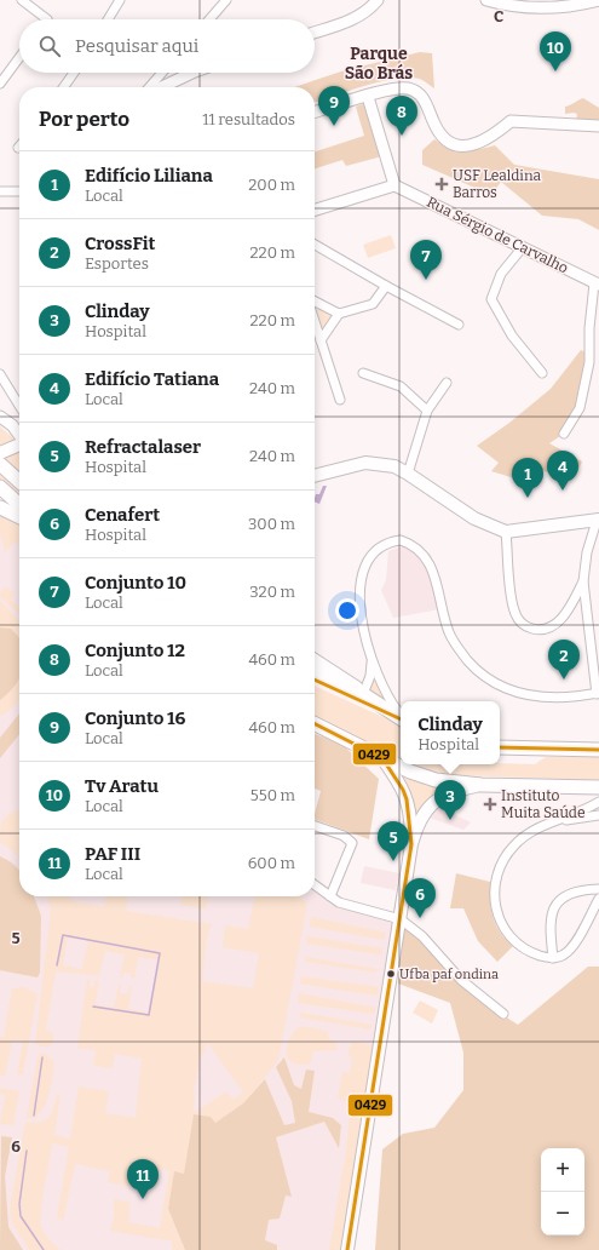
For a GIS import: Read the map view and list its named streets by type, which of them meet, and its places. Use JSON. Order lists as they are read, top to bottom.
{
  "streets": {
    "street": ["Rua Sérgio de Carvalho"]
  },
  "districts": ["Parque São Brás"],
  "places": {
    "health": ["USF Lealdina Barros", "Instituto Muita Saúde"],
    "other": ["Ufba paf ondina"]
  },
  "lines": ["transit line 0429"],
  "page": {
    "search": "Pesquisar aqui",
    "pins": [
      "10",
      "9",
      "8",
      "7",
      "4",
      "1",
      "2",
      "3",
      "5",
      "6",
      "11"
    ],
    "heading": ["Por perto", "11 resultados"],
    "list": [
      {
        "mark": "1",
        "name": "Edifício Liliana",
        "note": "Local",
        "value": "200 m"
      },
      {
        "mark": "2",
        "name": "CrossFit",
        "note": "Esportes",
        "value": "220 m"
      },
      {
        "mark": "3",
        "name": "Clinday",
        "note": "Hospital",
        "value": "220 m"
      },
      {
        "mark": "4",
        "name": "Edifício Tatiana",
        "note": "Local",
        "value": "240 m"
      },
      {
        "mark": "5",
        "name": "Refractalaser",
        "note": "Hospital",
        "value": "240 m"
      },
      {
        "mark": "6",
        "name": "Cenafert",
        "note": "Hospital",
        "value": "300 m"
      },
      {
        "mark": "7",
        "name": "Conjunto 10",
        "note": "Local",
        "value": "320 m"
      },
      {
        "mark": "8",
        "name": "Conjunto 12",
        "note": "Local",
        "value": "460 m"
      },
      {
        "mark": "9",
        "name": "Conjunto 16",
        "note": "Local",
        "value": "460 m"
      },
      {
        "mark": "10",
        "name": "Tv Aratu",
        "note": "Local",
        "value": "550 m"
      },
      {
        "mark": "11",
        "name": "PAF III",
        "note": "Local",
        "value": "600 m"
      }
    ],
    "popup": ["Clinday", "Hospital"],
    "map_buttons": ["+", "−"]
  },
  "grid": {
    "columns": ["C"],
    "rows": ["5", "6"]
  }
}
